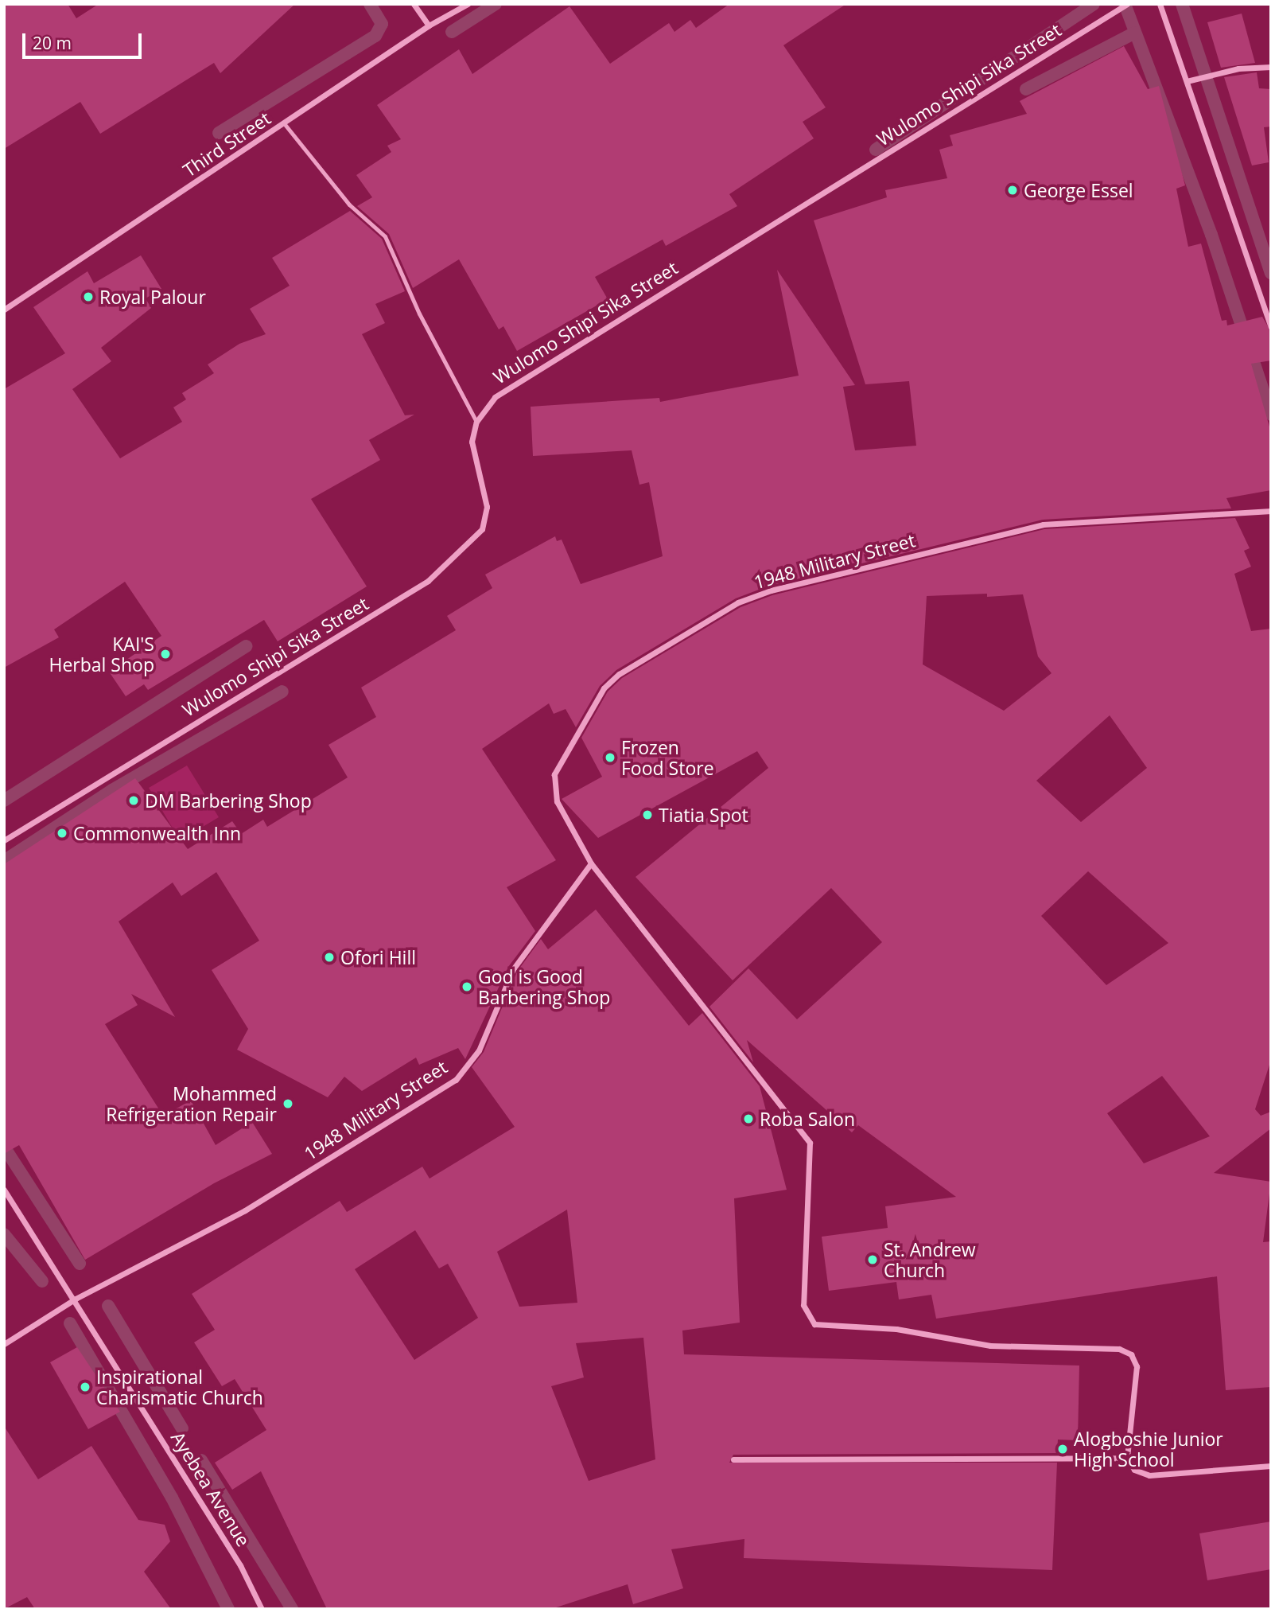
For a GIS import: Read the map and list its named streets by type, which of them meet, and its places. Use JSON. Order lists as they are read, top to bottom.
{
  "streets": {
    "street": [
      "Wulomo Shipi Sika Street",
      "Third Street",
      "1948 Military Street",
      "Ayebea Avenue"
    ]
  },
  "crossings": [
    ["1948 Military Street", "Ayebea Avenue"]
  ],
  "places": [
    "George Essel",
    "Royal Palour",
    "KAI'S Herbal Shop",
    "Frozen Food Store",
    "DM Barbering Shop",
    "Tiatia Spot",
    "Commonwealth Inn",
    "Ofori Hill",
    "God is Good Barbering Shop",
    "Mohammed Refrigeration Repair",
    "Roba Salon",
    "St. Andrew Church",
    "Inspirational Charismatic Church",
    "Alogboshie Junior High School"
  ],
  "scale_bar": "20 m"
}
